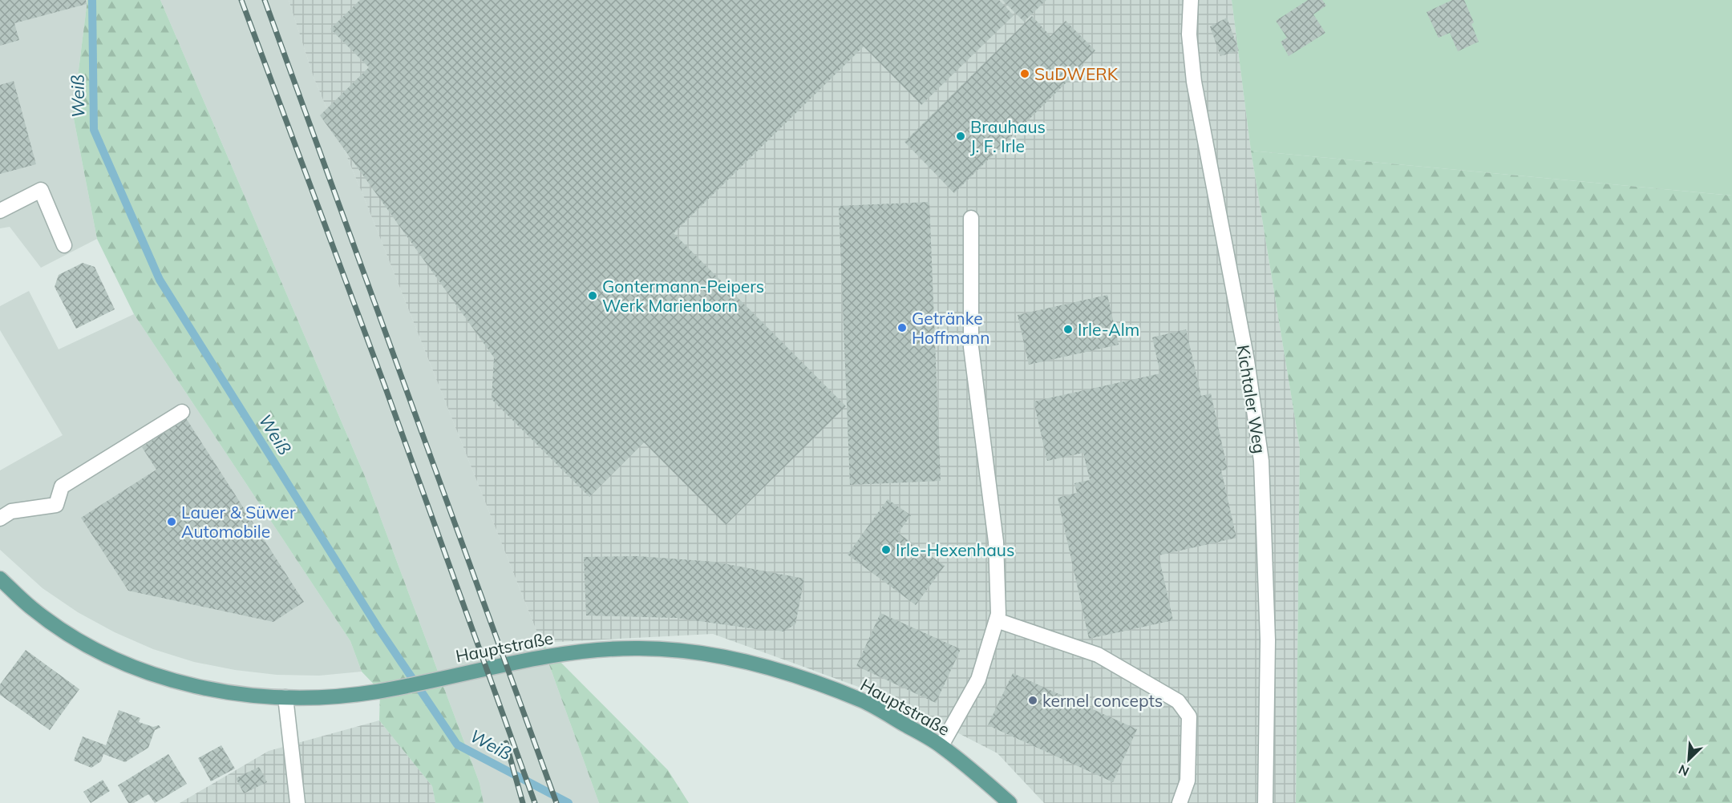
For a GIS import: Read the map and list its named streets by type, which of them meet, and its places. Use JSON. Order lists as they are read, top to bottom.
{
  "streets": {
    "main road": ["Hauptstraße"],
    "street": ["Kichtaler Weg"]
  },
  "water": ["Weiß"],
  "places": [
    "SuDWERK",
    "Brauhaus J. F. Irle",
    "Gontermann-Peipers Werk Marienborn",
    "Getränke Hoffmann",
    "Irle-Alm",
    "Lauer & Süwer Automobile",
    "Irle-Hexenhaus",
    "kernel concepts"
  ],
  "north": "bottom left"
}
